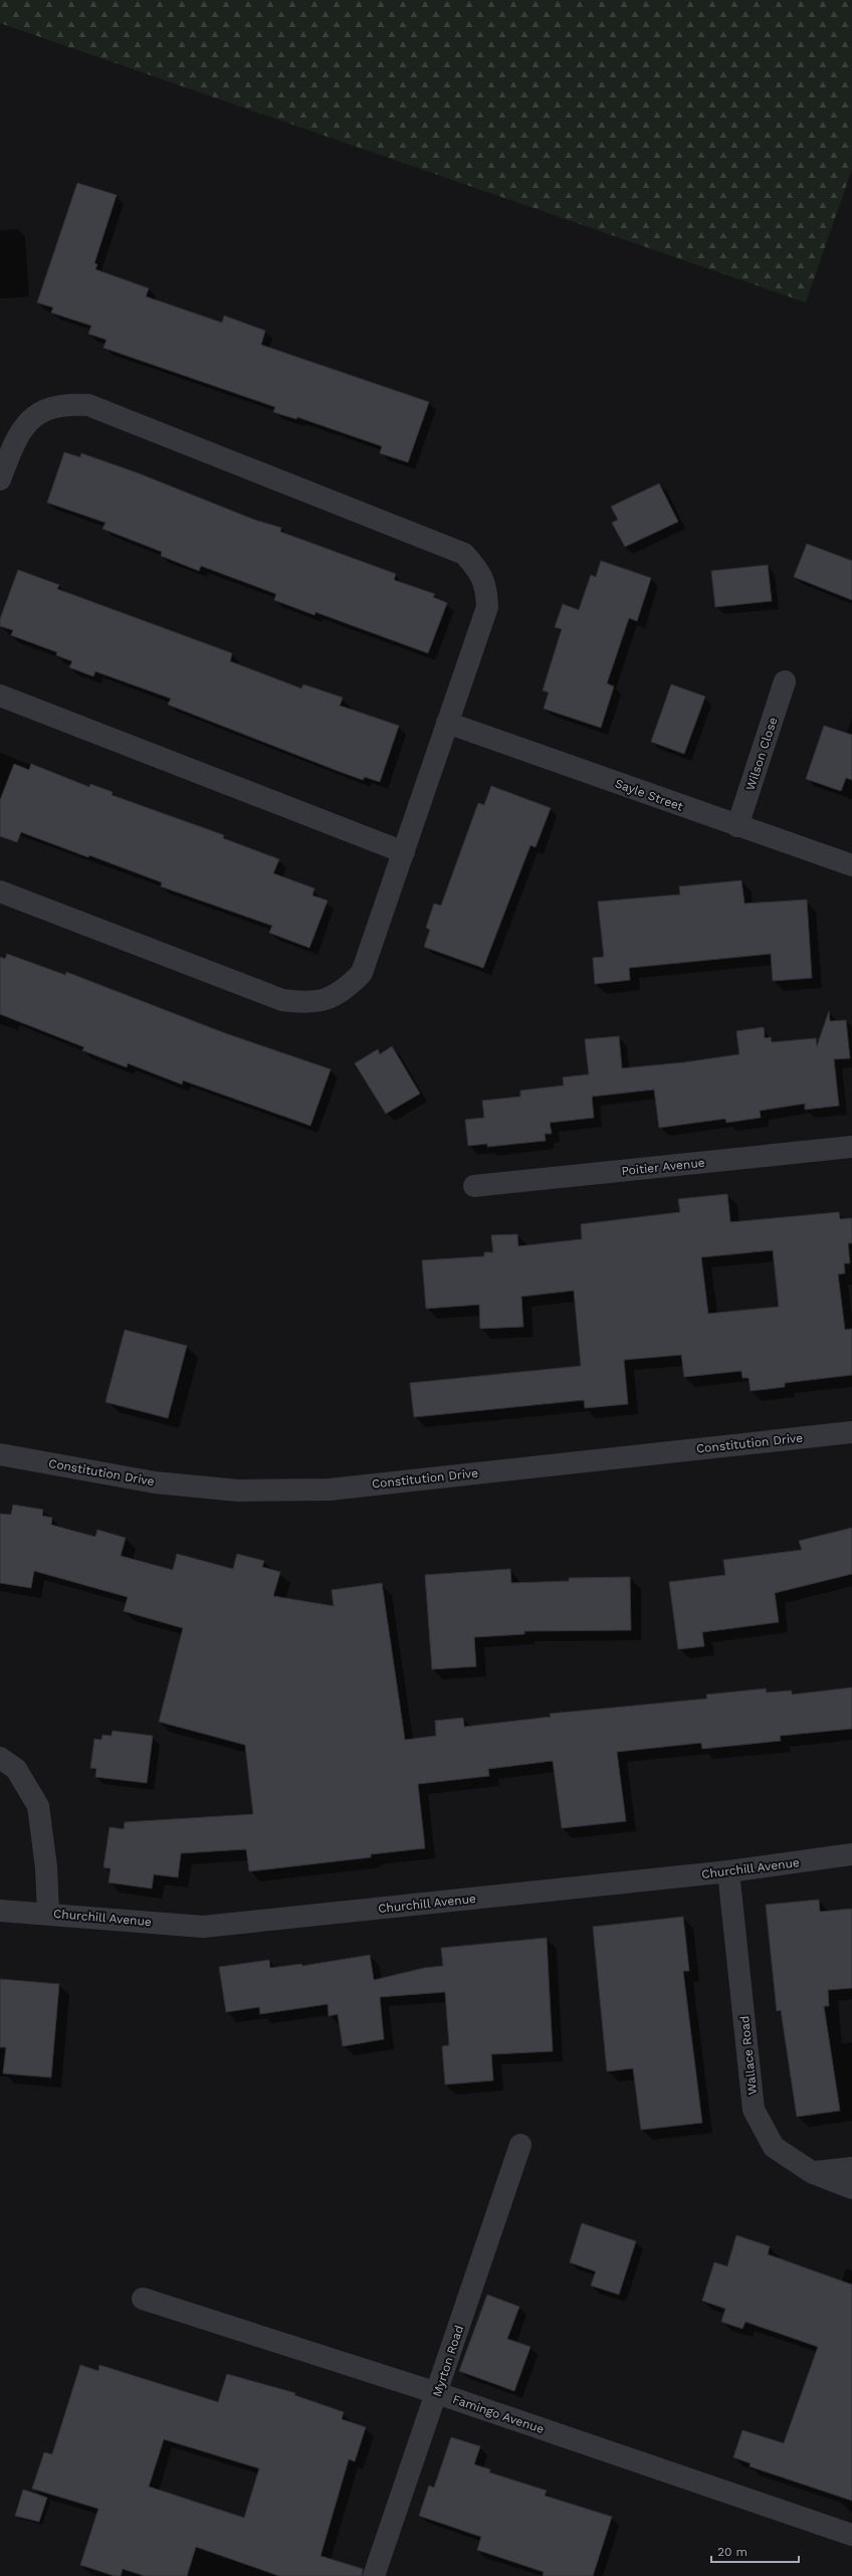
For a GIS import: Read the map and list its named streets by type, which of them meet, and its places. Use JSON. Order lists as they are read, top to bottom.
{
  "streets": {
    "street": [
      "Wilson Close",
      "Sayle Street",
      "Poitier Avenue",
      "Constitution Drive",
      "Churchill Avenue",
      "Wallace Road",
      "Myrton Road",
      "Famingo Avenue"
    ]
  },
  "crossings": [
    ["Wilson Close", "Sayle Street"],
    ["Churchill Avenue", "Wallace Road"],
    ["Myrton Road", "Famingo Avenue"]
  ],
  "scale_bar": "20 m"
}
